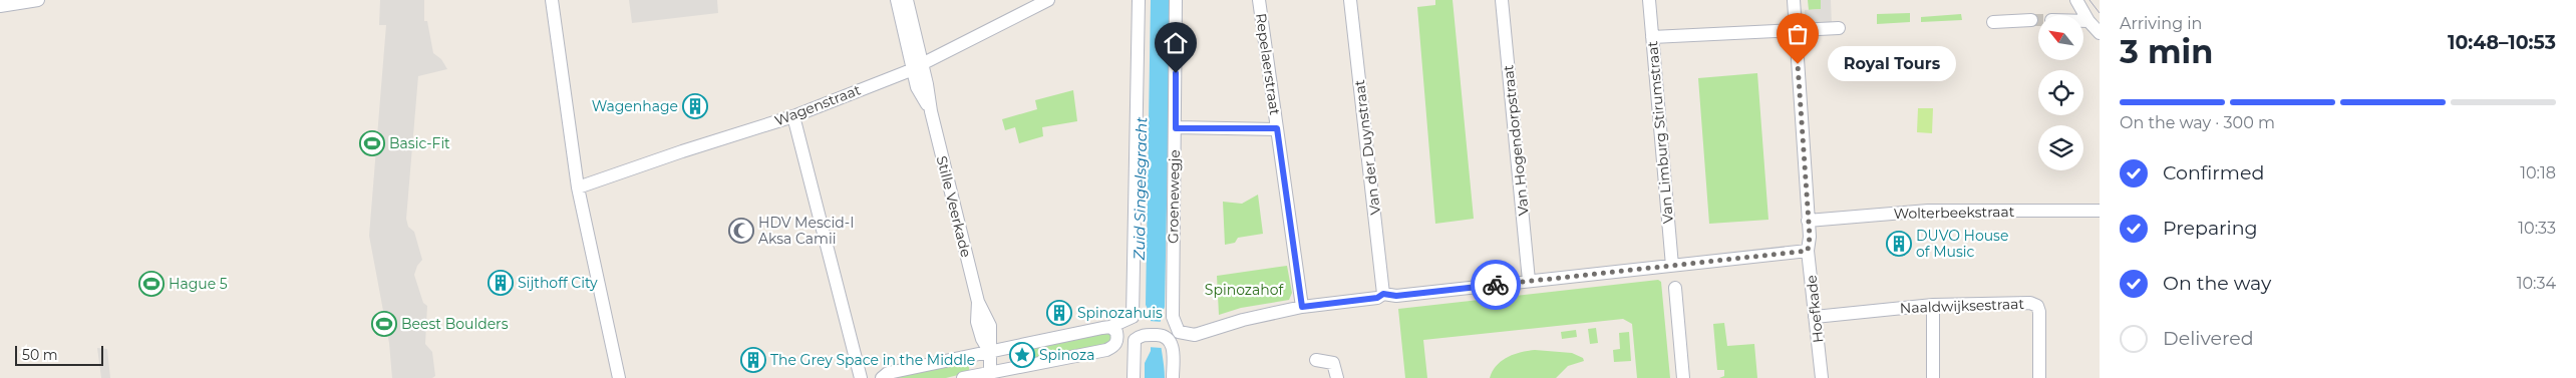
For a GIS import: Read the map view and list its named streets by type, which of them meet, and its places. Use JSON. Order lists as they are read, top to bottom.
{
  "streets": {
    "street": [
      "Repelaerstraat",
      "Wagenstraat",
      "Van Limburg Stirumstraat",
      "Van Hogendorpstraat",
      "Van der Duynstraat",
      "Groenewegje",
      "Stille Veerkade",
      "Wolterbeekstraat",
      "Naaldwijksestraat",
      "Hoefkade"
    ]
  },
  "crossings": [
    ["Repelaerstraat", "Groenewegje"],
    ["Wagenstraat", "Stille Veerkade"],
    ["Wolterbeekstraat", "Hoefkade"],
    ["Naaldwijksestraat", "Hoefkade"]
  ],
  "water": ["Zuid Singelsgracht"],
  "parks": ["Spinozahof"],
  "places": {
    "other": ["Royal Tours"],
    "building": [
      "Wagenhage",
      "DUVO House of Music",
      "Sijthoff City",
      "Spinozahuis",
      "The Grey Space in the Middle"
    ],
    "sports": ["Basic-Fit", "Hague 5", "Beest Boulders"],
    "mosque": ["HDV Mescid-I Aksa Camii"],
    "place": ["Spinoza"]
  },
  "scale_bar": "50 m",
  "north": "top left",
  "page": {
    "heading": ["3 min", "Arriving in", "10:48–10:53"],
    "bubble": "Royal Tours",
    "bar": "On the way · 300 m",
    "list": [
      ["Confirmed", "10:18"],
      ["Preparing", "10:33"],
      ["On the way", "10:34"],
      "Delivered"
    ],
    "scale": "50 m"
  }
}
